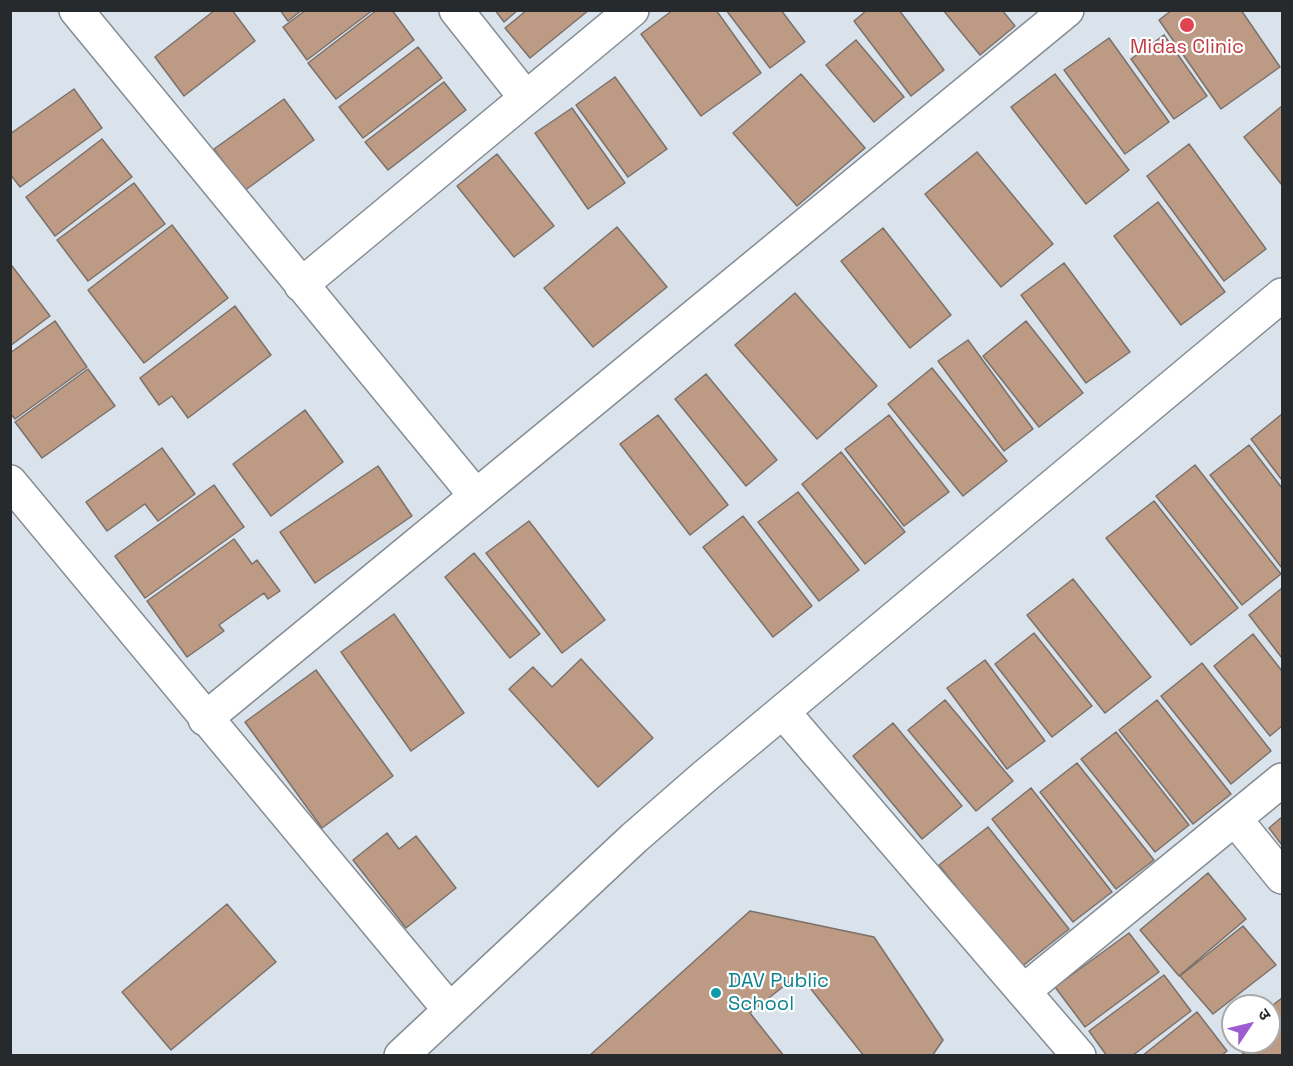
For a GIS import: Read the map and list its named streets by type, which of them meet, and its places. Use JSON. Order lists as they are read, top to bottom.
{
  "places": ["Midas Clinic", "DAV Public School"],
  "north": "top right"
}
